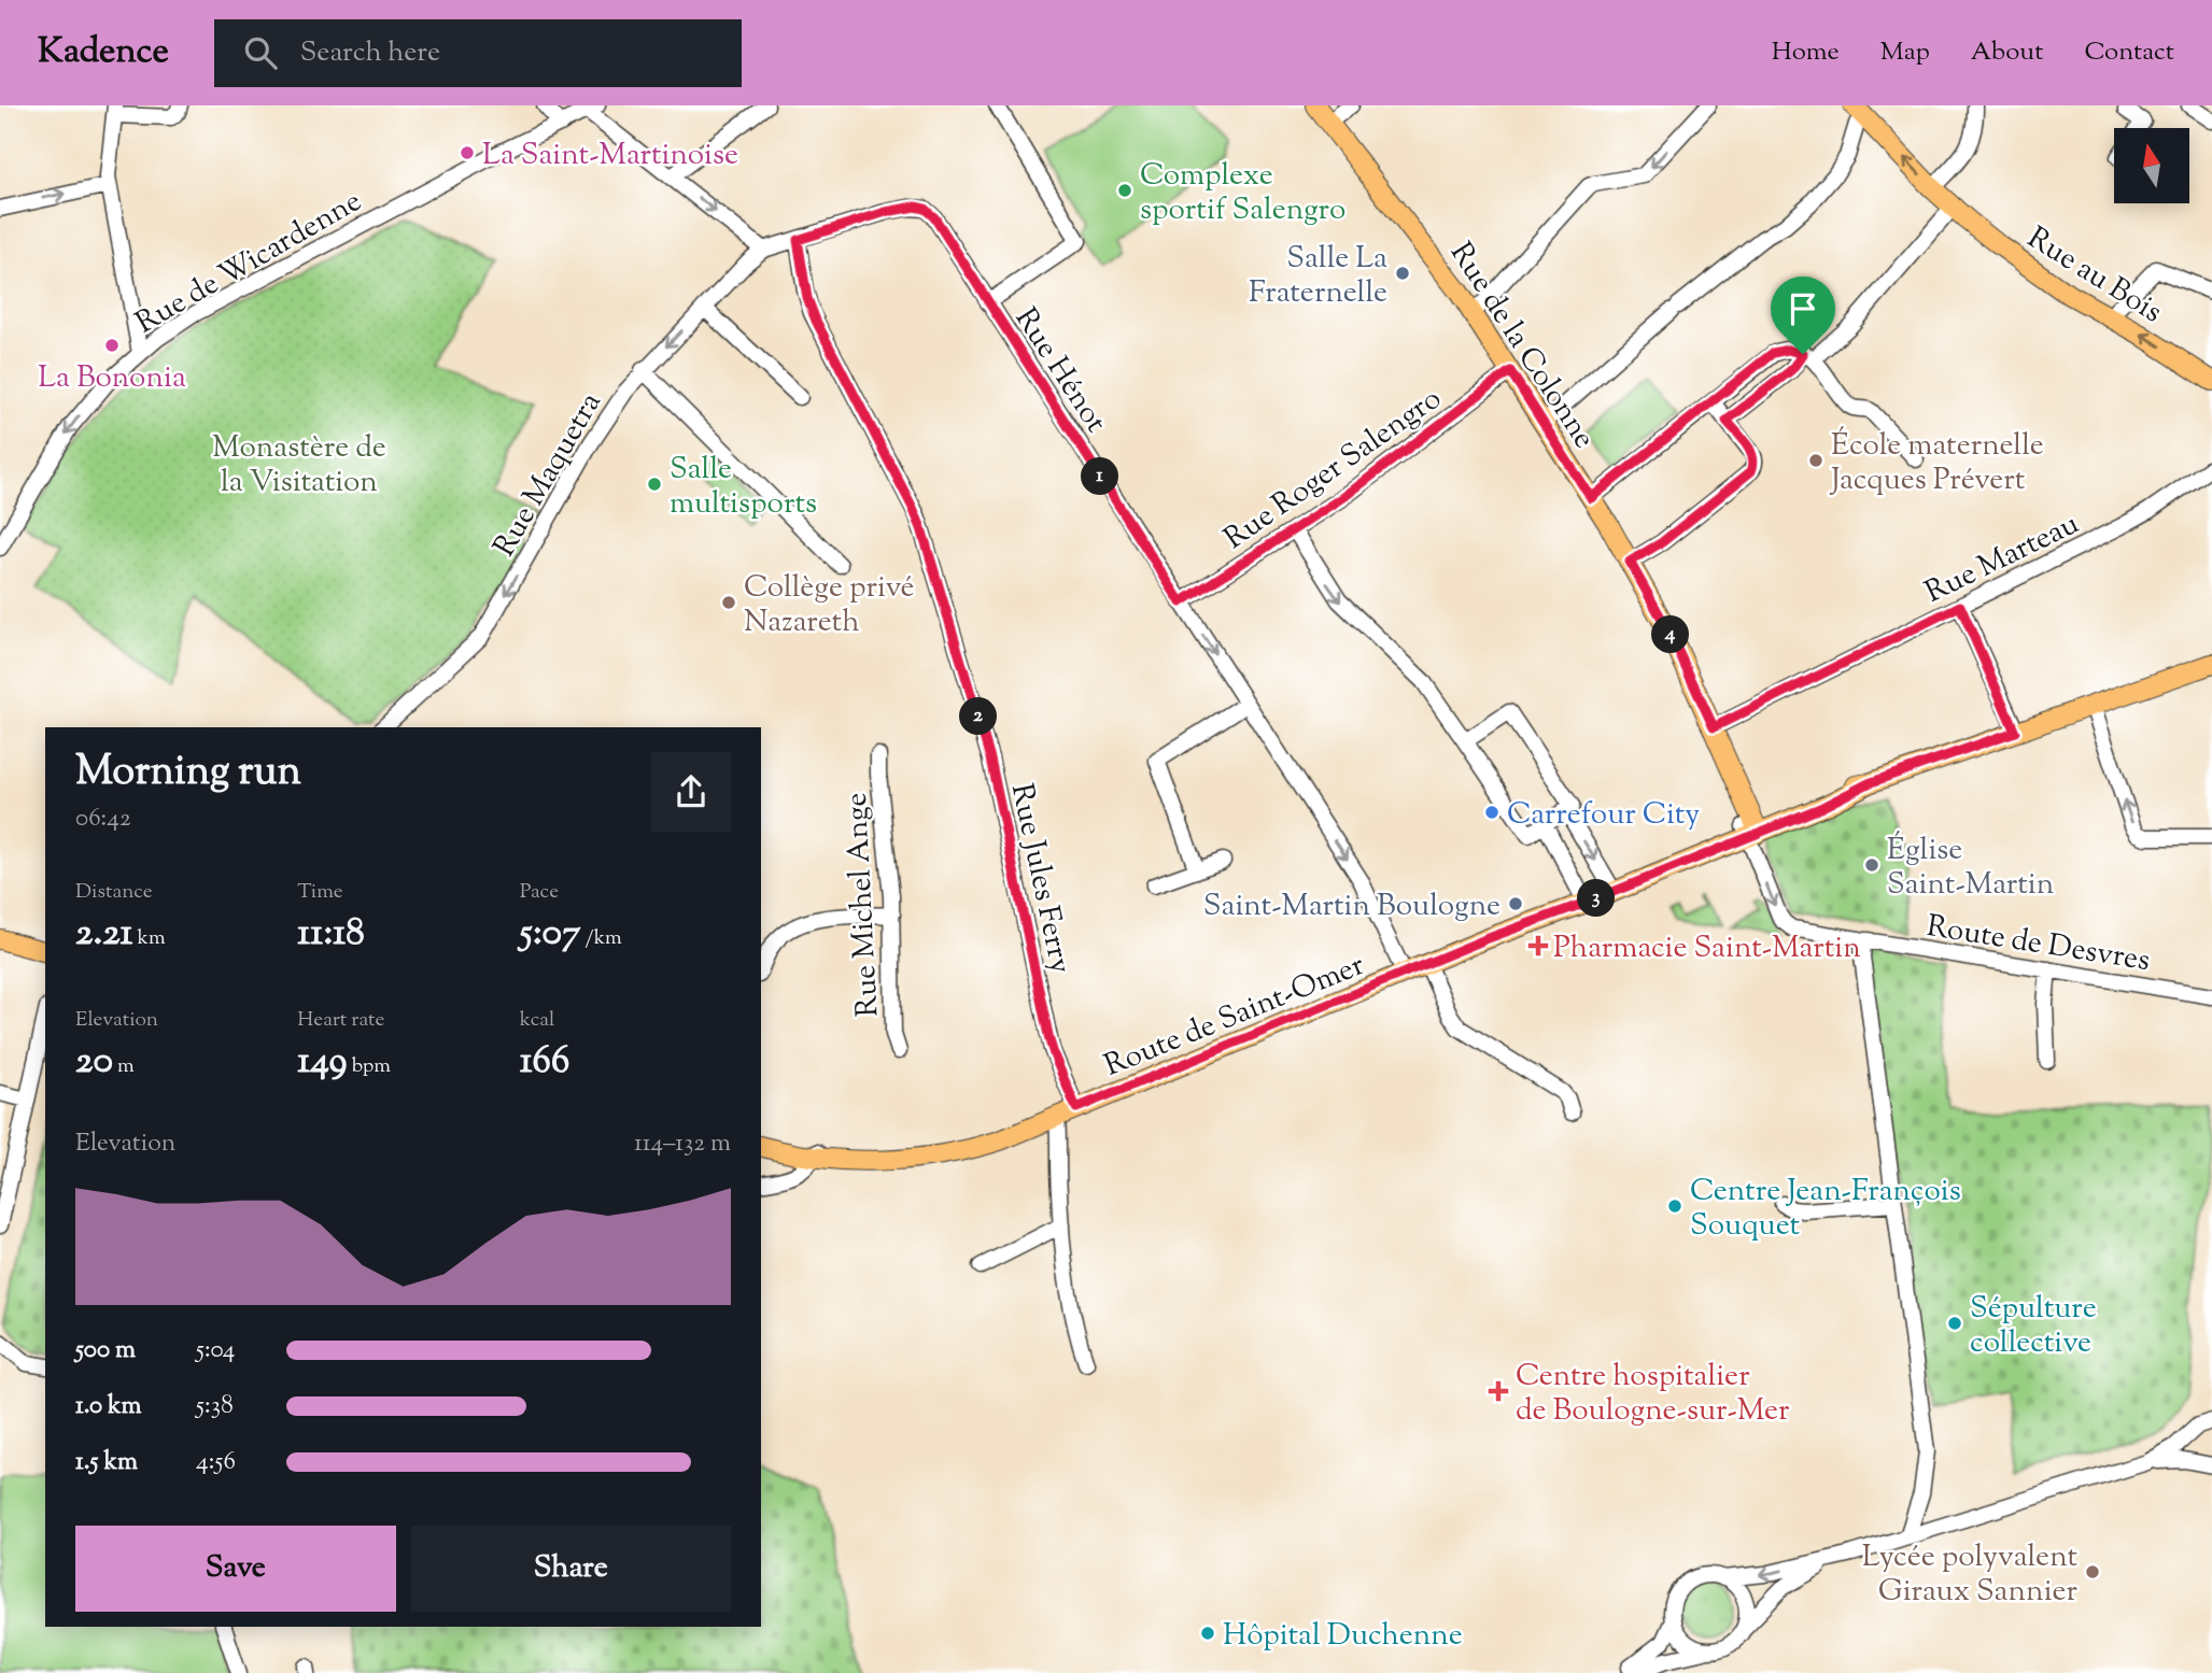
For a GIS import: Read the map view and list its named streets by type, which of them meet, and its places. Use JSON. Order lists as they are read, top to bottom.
{
  "streets": {
    "main road": ["Rue au Bois", "Rue de la Colonne", "Route de Saint-Omer"],
    "street": [
      "Rue de Wicardenne",
      "Rue Hénot",
      "Rue Roger Salengro",
      "Rue Maquetra",
      "Rue Marteau",
      "Rue Jules Ferry",
      "Rue Michel Ange",
      "Route de Desvres"
    ]
  },
  "crossings": [
    ["Rue de la Colonne", "Rue Roger Salengro"],
    ["Rue de la Colonne", "Rue Marteau"],
    ["Rue de la Colonne", "Route de Desvres"],
    ["Rue de la Colonne", "Route de Saint-Omer"],
    ["Rue Hénot", "Rue Roger Salengro"],
    ["Rue Hénot", "Rue Maquetra"],
    ["Rue Hénot", "Rue Jules Ferry"],
    ["Rue Hénot", "Route de Saint-Omer"],
    ["Rue Jules Ferry", "Route de Saint-Omer"],
    ["Route de Desvres", "Route de Saint-Omer"]
  ],
  "one_way": ["Rue au Bois", "Rue Hénot", "Rue Maquetra"],
  "parks": ["Monastère de la Visitation"],
  "places": {
    "other": [
      "La Saint-Martinoise",
      "Complexe sportif Salengro",
      "Salle La Fraternelle",
      "La Bononia",
      "École maternelle Jacques Prévert",
      "Salle multisports",
      "Collège privé Nazareth",
      "Carrefour City",
      "Église Saint-Martin",
      "Saint-Martin Boulogne",
      "Centre Jean-François Souquet",
      "Sépulture collective",
      "Lycée polyvalent Giraux Sannier",
      "Hôpital Duchenne"
    ],
    "health": ["Pharmacie Saint-Martin", "Centre hospitalier de Boulogne-sur-Mer"]
  },
  "north": "top",
  "page": {
    "header": "Kadence",
    "search": "Search here",
    "nav": [
      "Home",
      "Map",
      "About",
      "Contact"
    ],
    "pins": [
      "1",
      "4",
      "2",
      "3"
    ],
    "heading": ["Morning run", "06:42"],
    "stats": [
      ["Distance", "2.21 km"],
      ["Time", "11:18"],
      ["Pace", "5:07 /km"],
      ["Elevation", "20 m"],
      ["Heart rate", "149 bpm"],
      ["kcal", "166"]
    ],
    "chart": ["Elevation", "114–132 m"],
    "list": [
      {
        "name": "500 m",
        "note": "5:04"
      },
      {
        "name": "1.0 km",
        "note": "5:38"
      },
      {
        "name": "1.5 km",
        "note": "4:56"
      }
    ],
    "buttons": ["Save", "Share"]
  }
}
